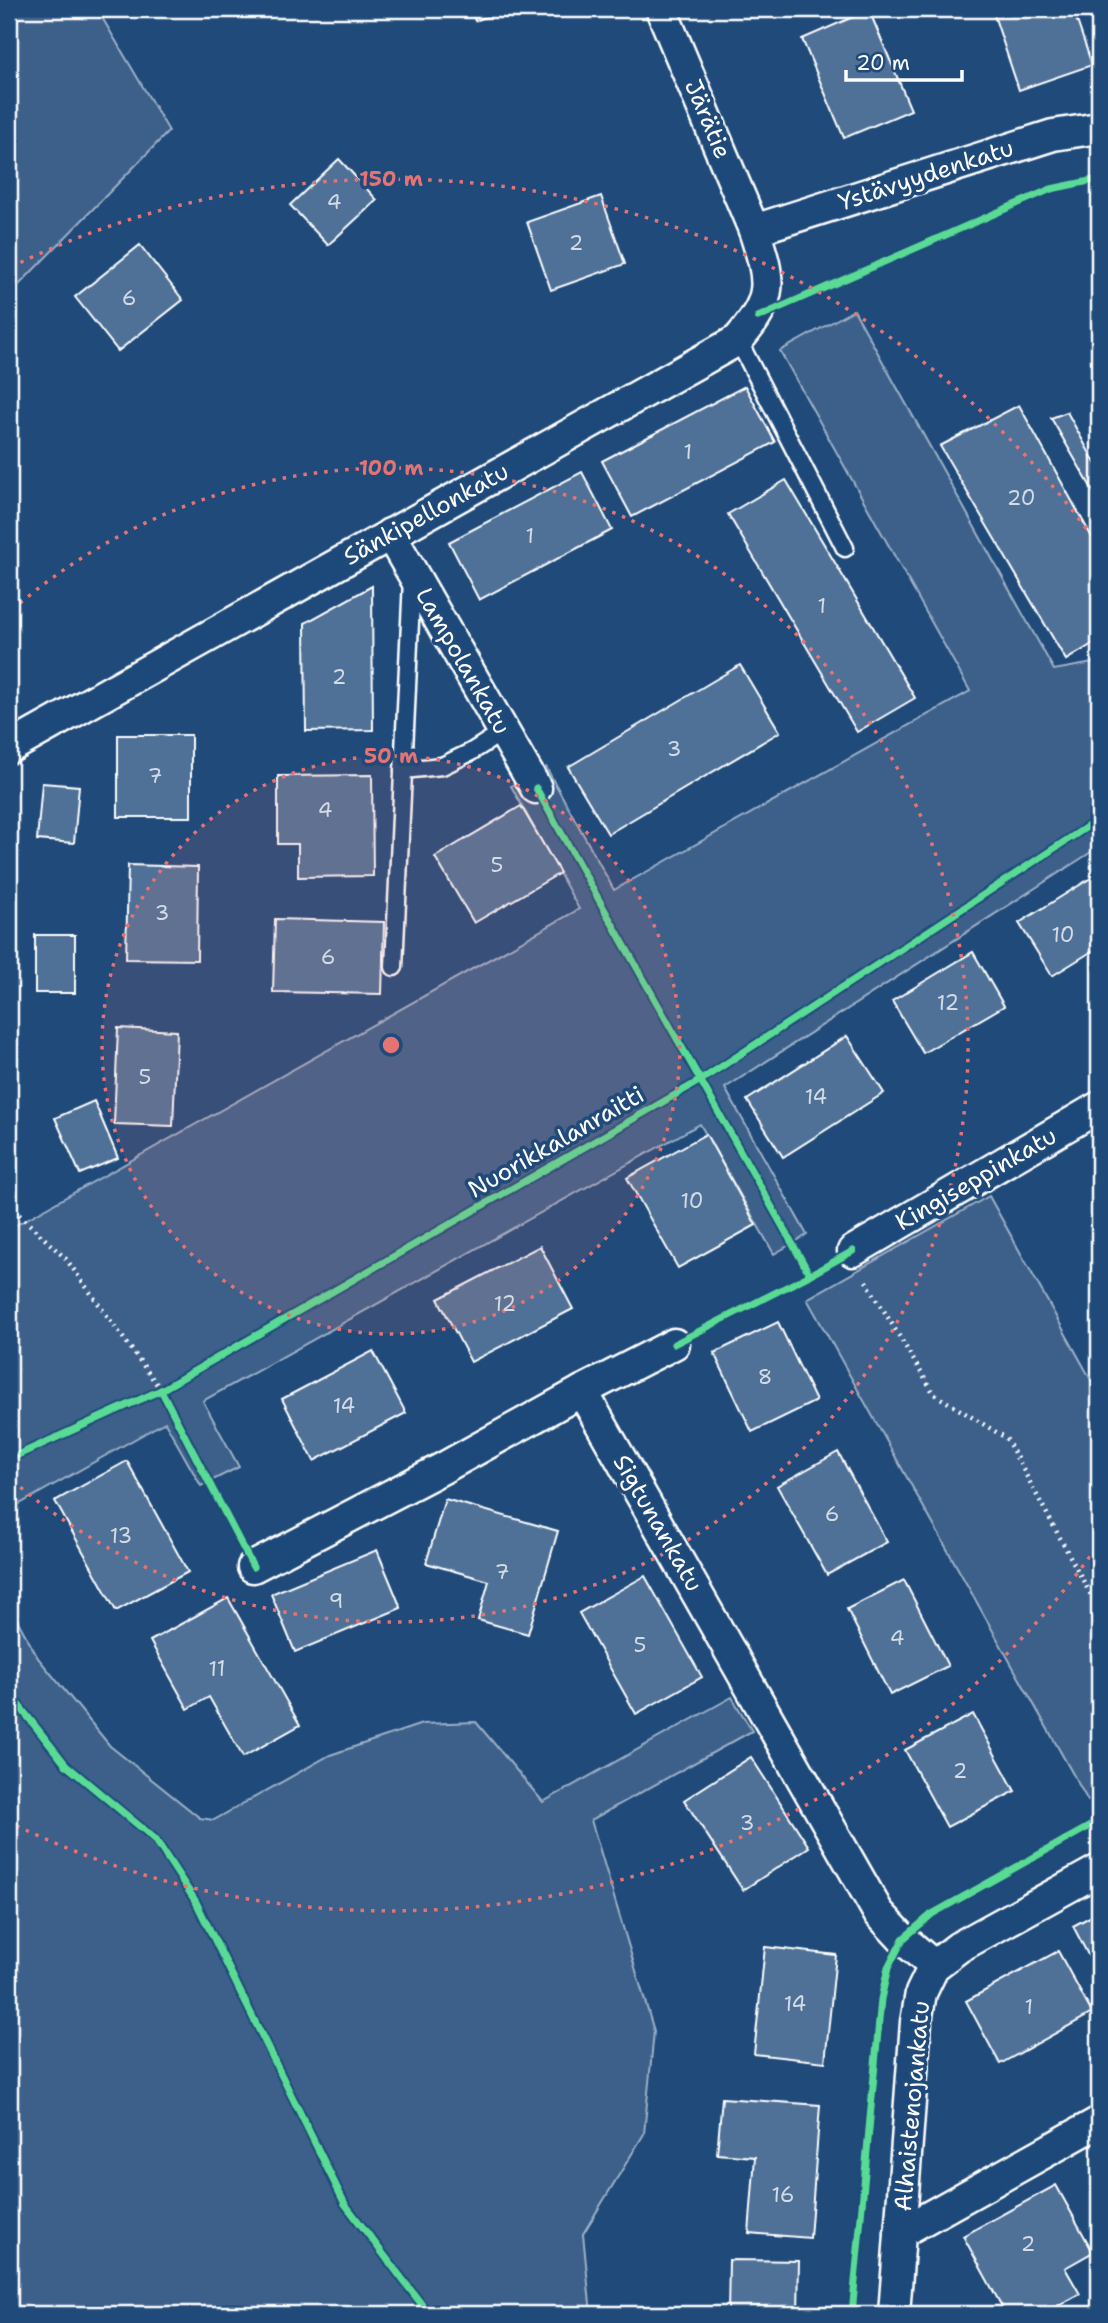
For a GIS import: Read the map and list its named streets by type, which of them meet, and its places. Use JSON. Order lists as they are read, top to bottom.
{
  "streets": {
    "street": [
      "Järätie",
      "Ystävyydenkatu",
      "Sänkipellonkatu",
      "Lampolankatu",
      "Kingiseppinkatu",
      "Sigtunankatu",
      "Alhaistenojankatu"
    ],
    "cycle path": ["Nuorikkalanraitti"]
  },
  "crossings": [
    ["Järätie", "Ystävyydenkatu"],
    ["Järätie", "Sänkipellonkatu"],
    ["Ystävyydenkatu", "Sänkipellonkatu"],
    ["Sänkipellonkatu", "Lampolankatu"],
    ["Sigtunankatu", "Alhaistenojankatu"]
  ],
  "house_numbers": [
    "4",
    "2",
    "6",
    "1",
    "20",
    "1",
    "1",
    "2",
    "3",
    "7",
    "4",
    "5",
    "3",
    "10",
    "6",
    "12",
    "5",
    "14",
    "10",
    "12",
    "8",
    "14",
    "6",
    "13",
    "7",
    "9",
    "4",
    "5",
    "11",
    "2",
    "3",
    "14",
    "1",
    "16",
    "2"
  ],
  "scale_bar": "20 m",
  "rings": ["150 m", "100 m", "50 m"]
}
